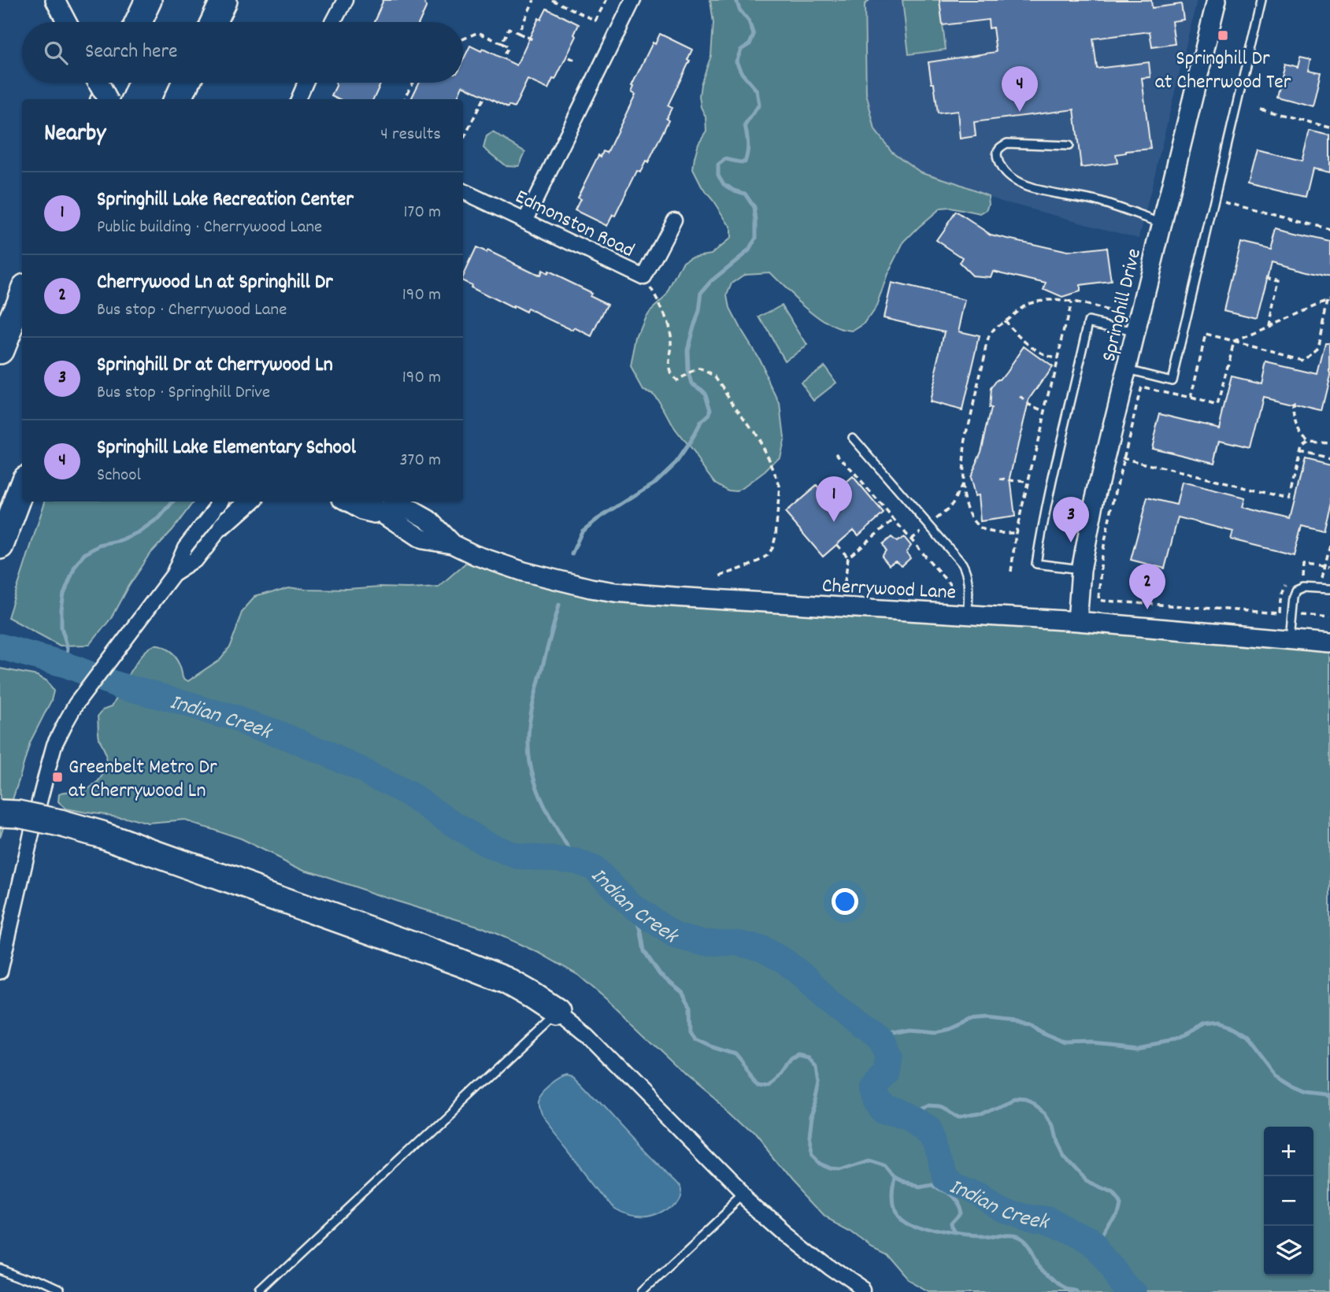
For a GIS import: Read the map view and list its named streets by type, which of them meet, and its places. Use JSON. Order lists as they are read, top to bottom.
{
  "streets": {
    "street": ["Edmonston Road", "Springhill Drive", "Cherrywood Lane"]
  },
  "crossings": [
    ["Springhill Drive", "Cherrywood Lane"]
  ],
  "water": ["Indian Creek"],
  "places": {
    "transit": ["Springhill Dr at Cherrwood Ter", "Greenbelt Metro Dr at Cherrywood Ln"]
  },
  "page": {
    "search": "Search here",
    "pins": [
      "4",
      "1",
      "3",
      "2"
    ],
    "heading": ["Nearby", "4 results"],
    "list": [
      {
        "mark": "1",
        "name": "Springhill Lake Recreation Center",
        "note": "Public building · Cherrywood Lane",
        "value": "170 m"
      },
      {
        "mark": "2",
        "name": "Cherrywood Ln at Springhill Dr",
        "note": "Bus stop · Cherrywood Lane",
        "value": "190 m"
      },
      {
        "mark": "3",
        "name": "Springhill Dr at Cherrywood Ln",
        "note": "Bus stop · Springhill Drive",
        "value": "190 m"
      },
      {
        "mark": "4",
        "name": "Springhill Lake Elementary School",
        "note": "School",
        "value": "370 m"
      }
    ],
    "map_buttons": ["+", "−"]
  }
}
